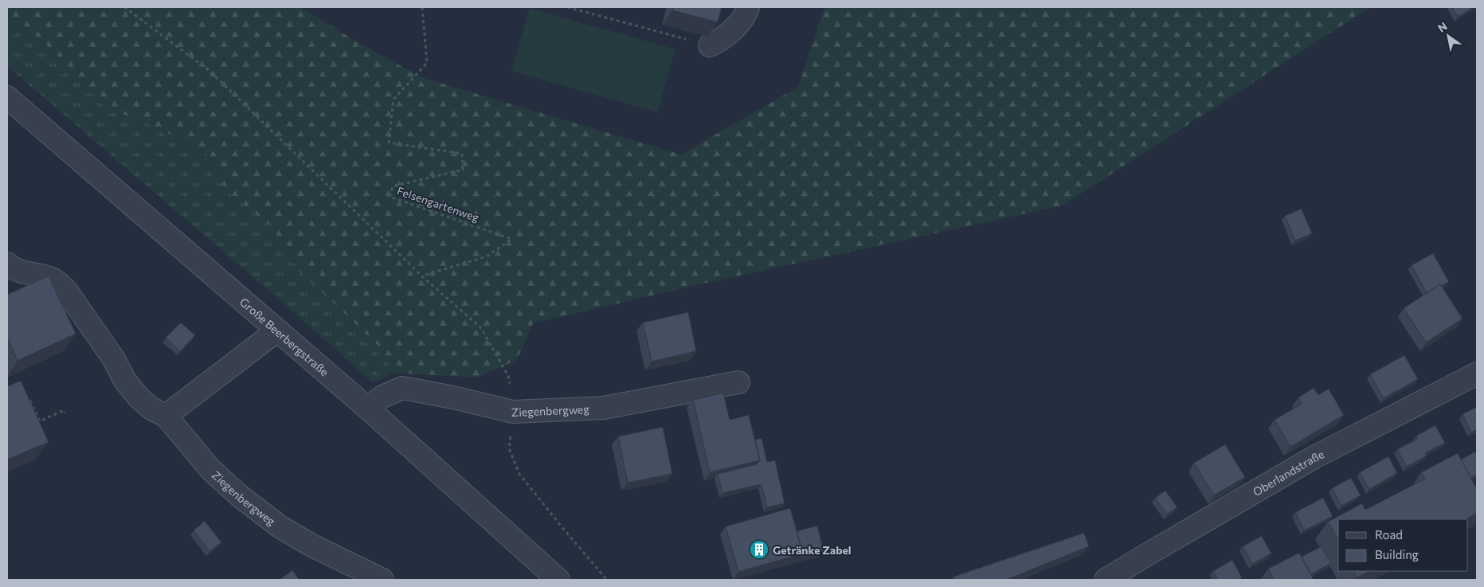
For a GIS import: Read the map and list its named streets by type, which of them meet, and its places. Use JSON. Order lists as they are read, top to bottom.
{
  "streets": {
    "street": ["Große Beerbergstraße", "Ziegenbergweg", "Oberlandstraße"],
    "path": ["Felsengartenweg"]
  },
  "crossings": [
    ["Große Beerbergstraße", "Ziegenbergweg"]
  ],
  "places": {
    "building": ["Getränke Zabel"]
  },
  "legend": ["Road", "Building"],
  "north": "top left"
}
